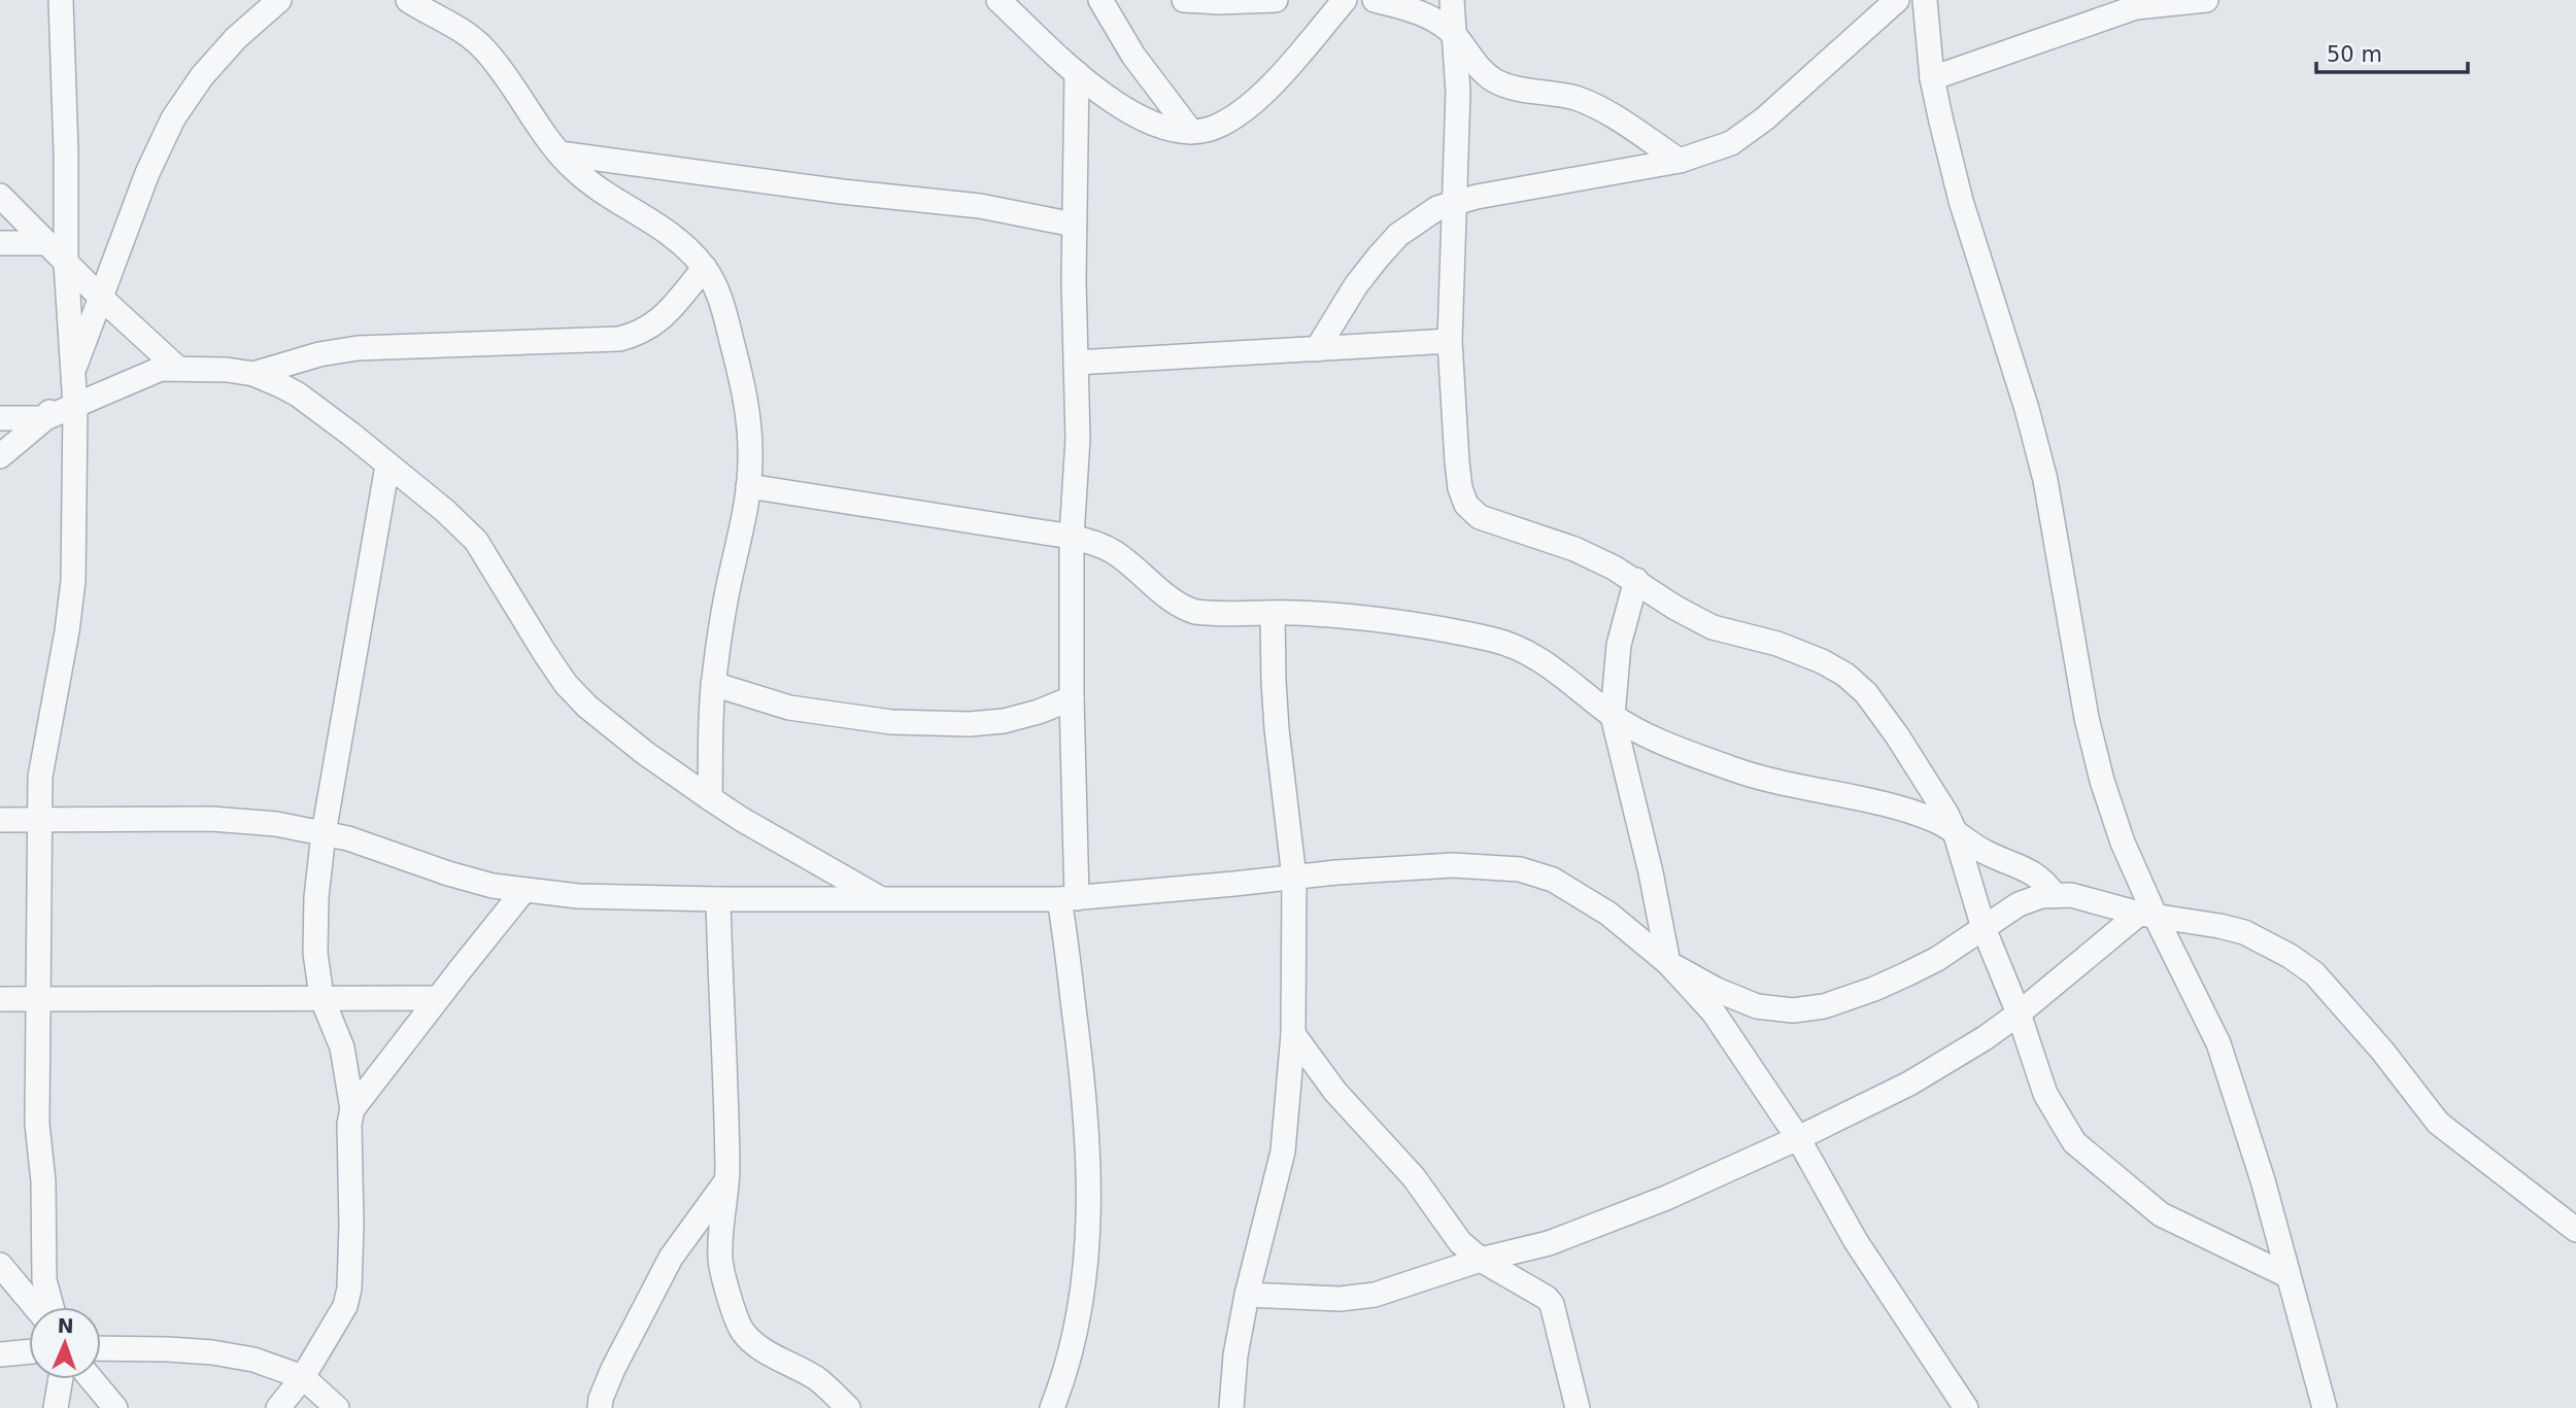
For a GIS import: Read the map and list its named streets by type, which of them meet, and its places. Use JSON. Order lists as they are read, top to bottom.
{
  "scale_bar": "50 m",
  "north": "top"
}
